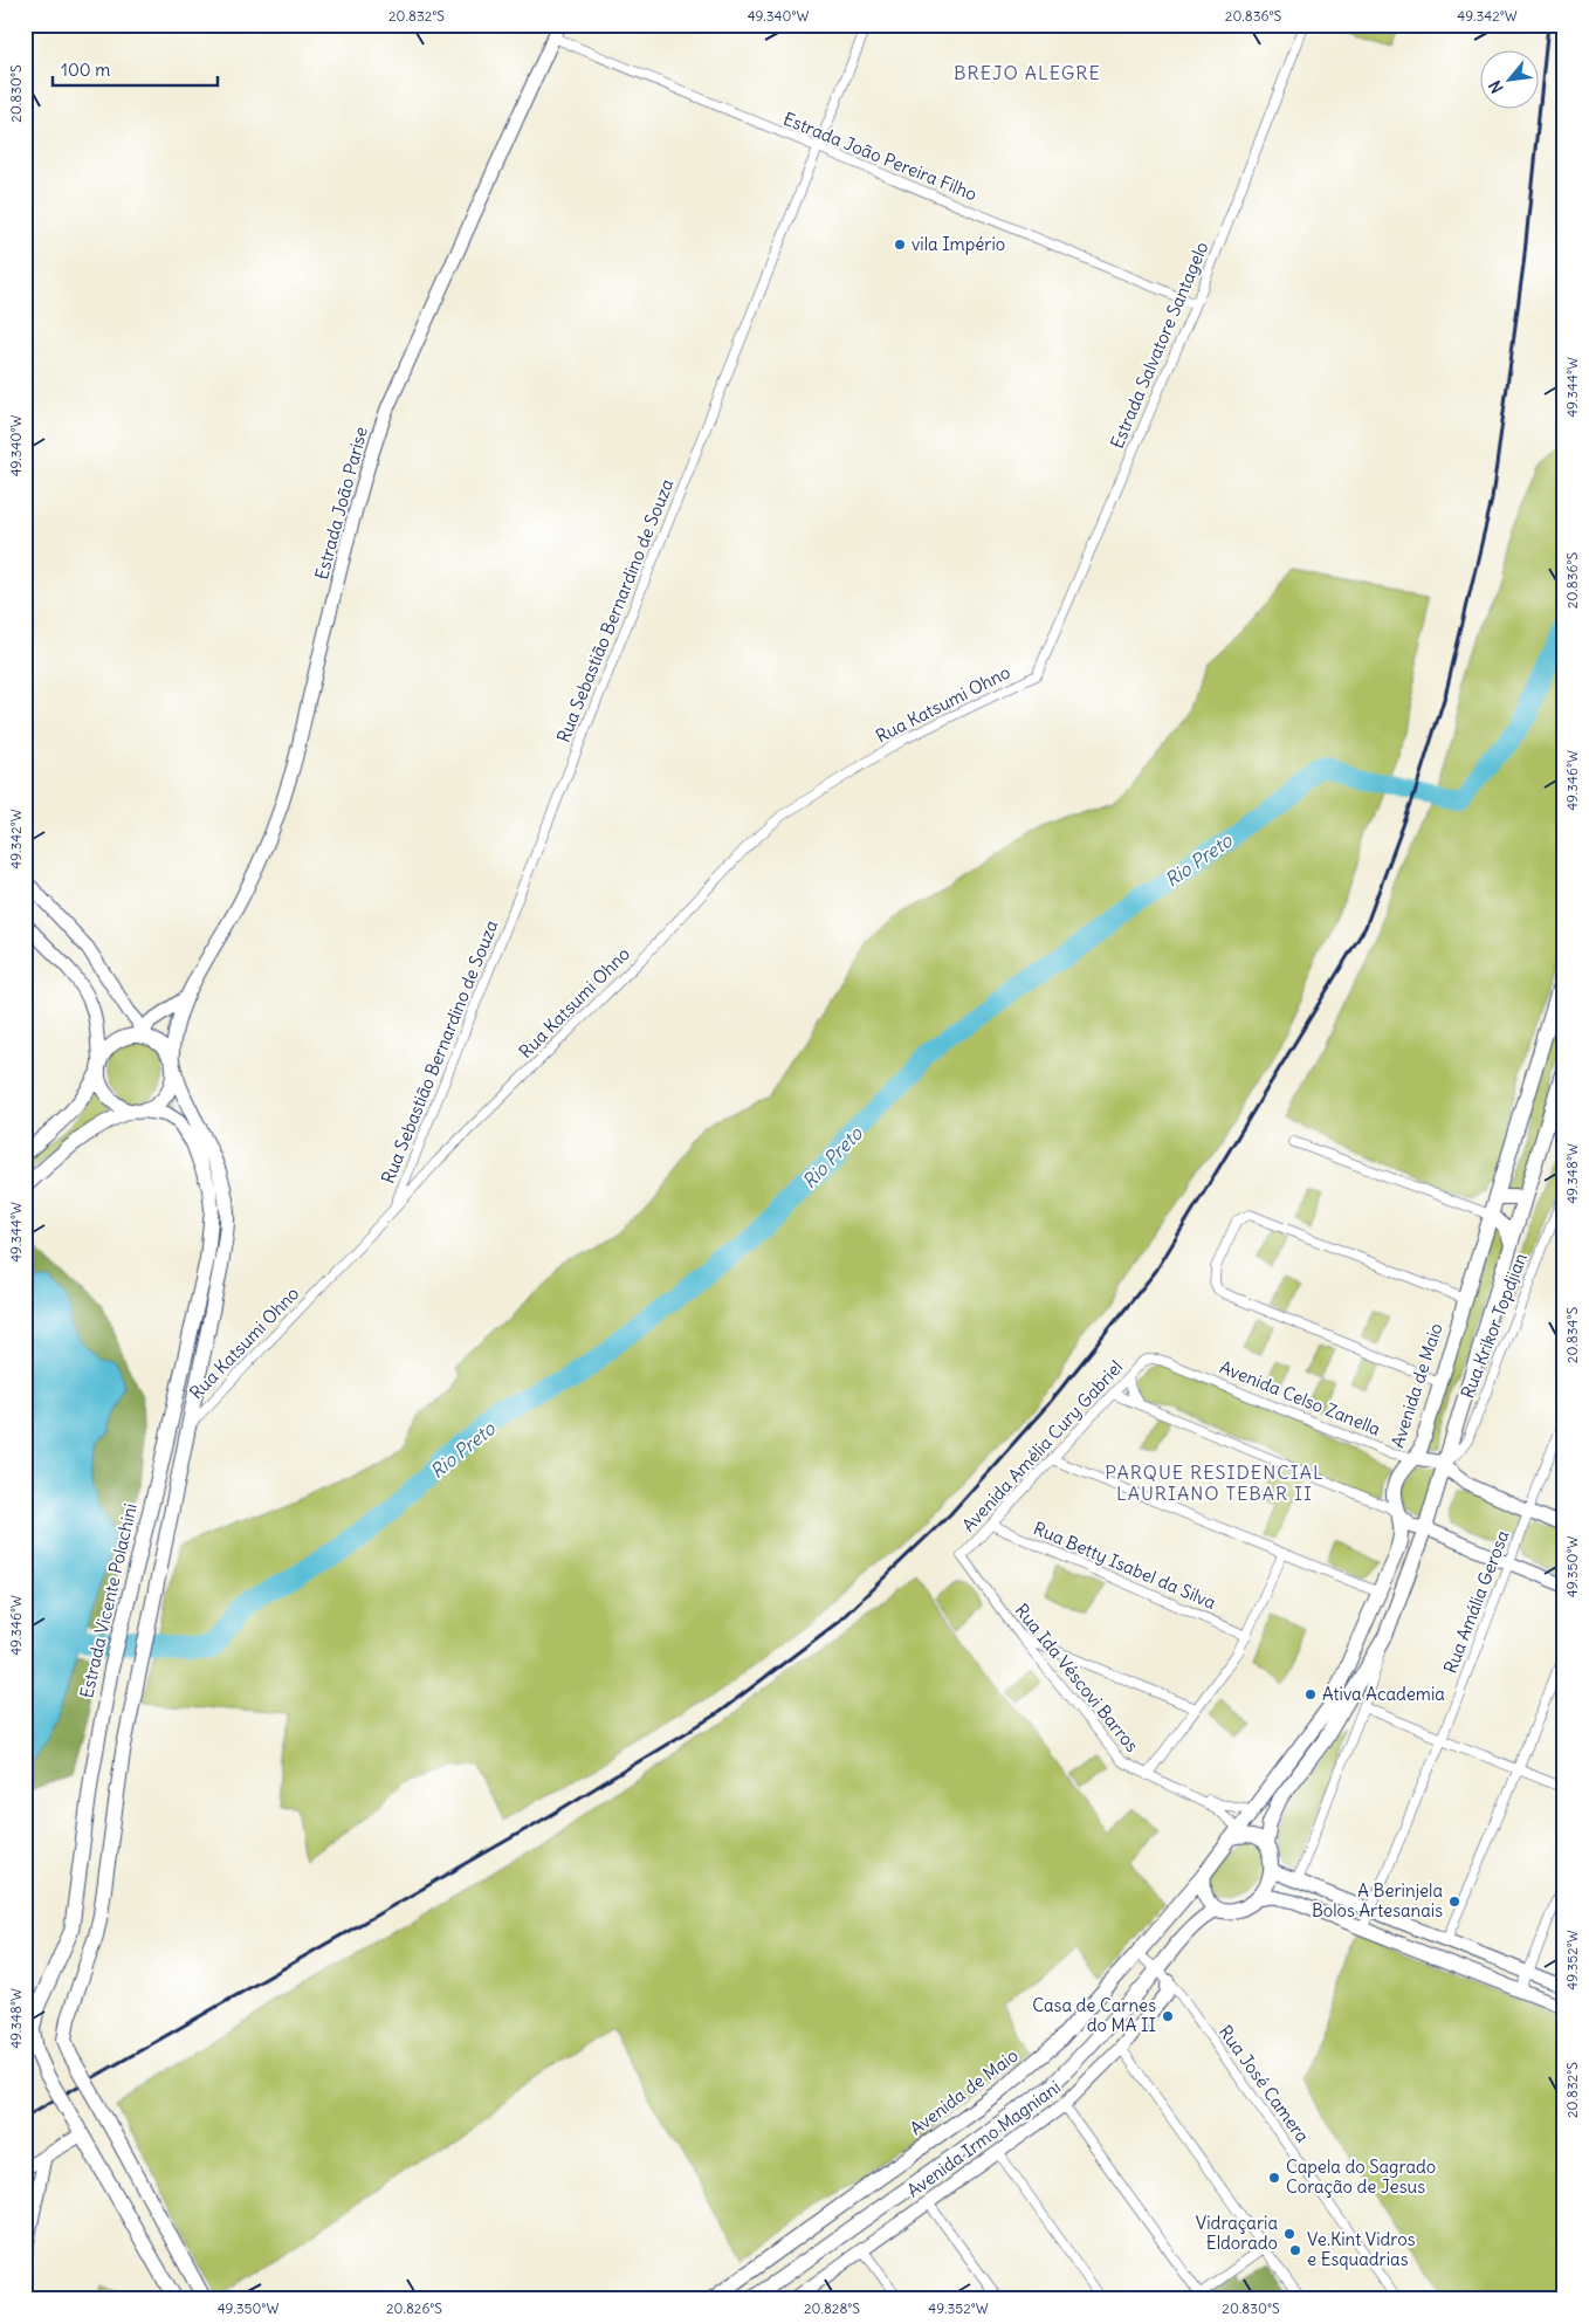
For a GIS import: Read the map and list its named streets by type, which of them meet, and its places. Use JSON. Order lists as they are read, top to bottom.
{
  "streets": {
    "main road": [
      "Estrada João Parise",
      "Avenida de Maio",
      "Avenida Celso Zanella",
      "Estrada Vicente Polachini",
      "Avenida Irmo Magniani"
    ],
    "street": [
      "Estrada João Pereira Filho",
      "Estrada Salvatore Santagelo",
      "Rua Sebastião Bernardino de Souza",
      "Rua Katsumi Ohno",
      "Rua Krikor Topdjian",
      "Avenida Amélia Cury Gabriel",
      "Rua Betty Isabel da Silva",
      "Rua Amália Gerosa",
      "Rua Ida Véscovi Barros",
      "Rua José Camera"
    ]
  },
  "crossings": [
    ["Estrada João Pereira Filho", "Estrada Salvatore Santagelo"],
    ["Estrada João Pereira Filho", "Estrada João Parise"],
    ["Estrada João Pereira Filho", "Rua Sebastião Bernardino de Souza"],
    ["Estrada Salvatore Santagelo", "Rua Katsumi Ohno"],
    ["Estrada João Parise", "Estrada Vicente Polachini"],
    ["Rua Sebastião Bernardino de Souza", "Rua Katsumi Ohno"],
    ["Rua Krikor Topdjian", "Avenida Celso Zanella"],
    ["Avenida de Maio", "Avenida Celso Zanella"],
    ["Avenida de Maio", "Rua Ida Véscovi Barros"],
    ["Avenida de Maio", "Rua José Camera"],
    ["Avenida Celso Zanella", "Avenida Amélia Cury Gabriel"],
    ["Avenida Celso Zanella", "Rua Amália Gerosa"],
    ["Avenida Amélia Cury Gabriel", "Rua Betty Isabel da Silva"],
    ["Avenida Amélia Cury Gabriel", "Rua Ida Véscovi Barros"],
    ["Rua José Camera", "Avenida Irmo Magniani"]
  ],
  "districts": ["BREJO ALEGRE", "PARQUE RESIDENCIAL LAURIANO TEBAR II"],
  "water": ["Rio Preto"],
  "places": [
    "vila Império",
    "Ativa Academia",
    "A Berinjela Bolos Artesanais",
    "Casa de Carnes do MA II",
    "Capela do Sagrado Coração de Jesus",
    "Vidraçaria Eldorado",
    "Ve.Kint Vidros e Esquadrias"
  ],
  "scale_bar": "100 m",
  "north": "bottom left",
  "coordinates": [
    "20.832°S",
    "49.340°W",
    "20.836°S",
    "49.342°W",
    "20.830°S",
    "49.344°W",
    "49.346°W",
    "49.348°W",
    "20.834°S",
    "49.350°W",
    "49.352°W",
    "20.826°S",
    "20.828°S"
  ]
}
